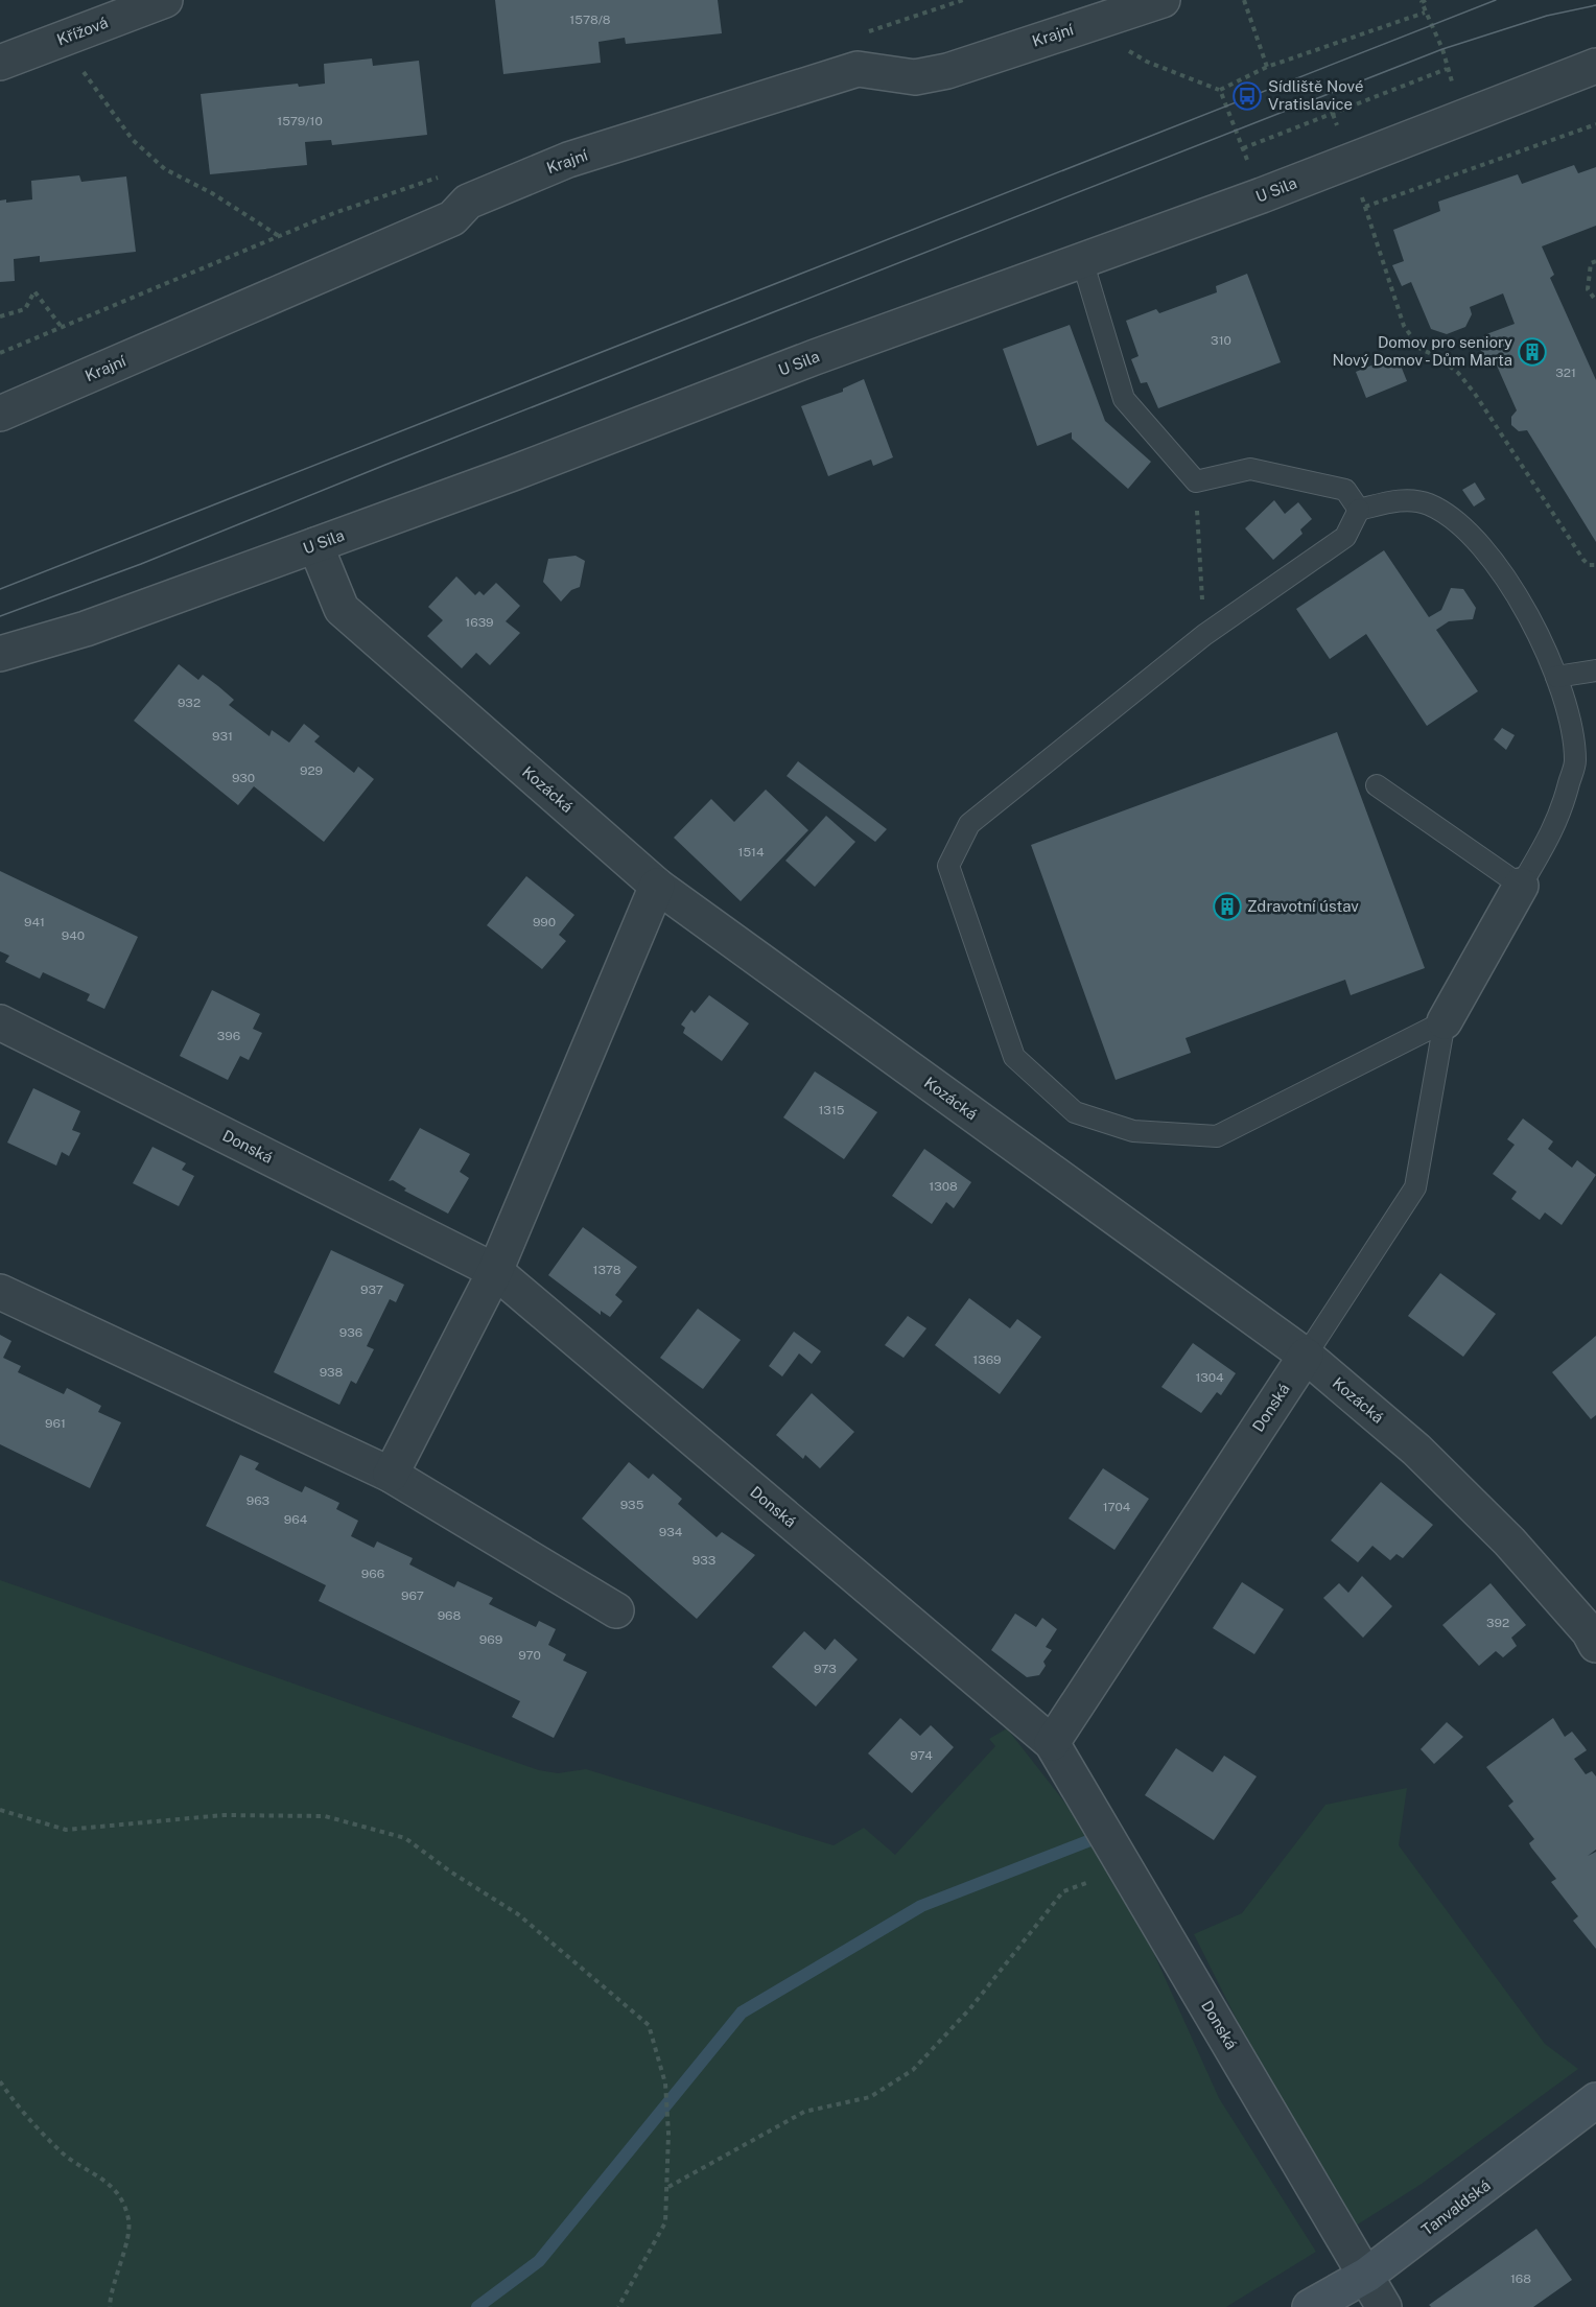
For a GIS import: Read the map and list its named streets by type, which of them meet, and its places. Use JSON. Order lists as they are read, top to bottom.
{
  "streets": {
    "main road": ["Tanvaldská"],
    "street": [
      "Křížová",
      "Krajní",
      "U Sila",
      "Kozácká",
      "Donská"
    ]
  },
  "crossings": [
    ["U Sila", "Kozácká"],
    ["Kozácká", "Donská"],
    ["Donská", "Tanvaldská"]
  ],
  "places": {
    "bus stop": ["Sídliště Nové Vratislavice"],
    "building": ["Domov pro seniory Nový Domov - Dům Marta", "Zdravotní ústav"]
  },
  "house_numbers": [
    "1578/8",
    "1579/10",
    "310",
    "321",
    "1639",
    "932",
    "931",
    "929",
    "930",
    "1514",
    "941",
    "990",
    "940",
    "396",
    "1315",
    "1308",
    "1378",
    "937",
    "936",
    "1369",
    "938",
    "1304",
    "961",
    "963",
    "935",
    "1704",
    "964",
    "934",
    "933",
    "966",
    "967",
    "968",
    "392",
    "969",
    "970",
    "973",
    "974",
    "168"
  ]
}
